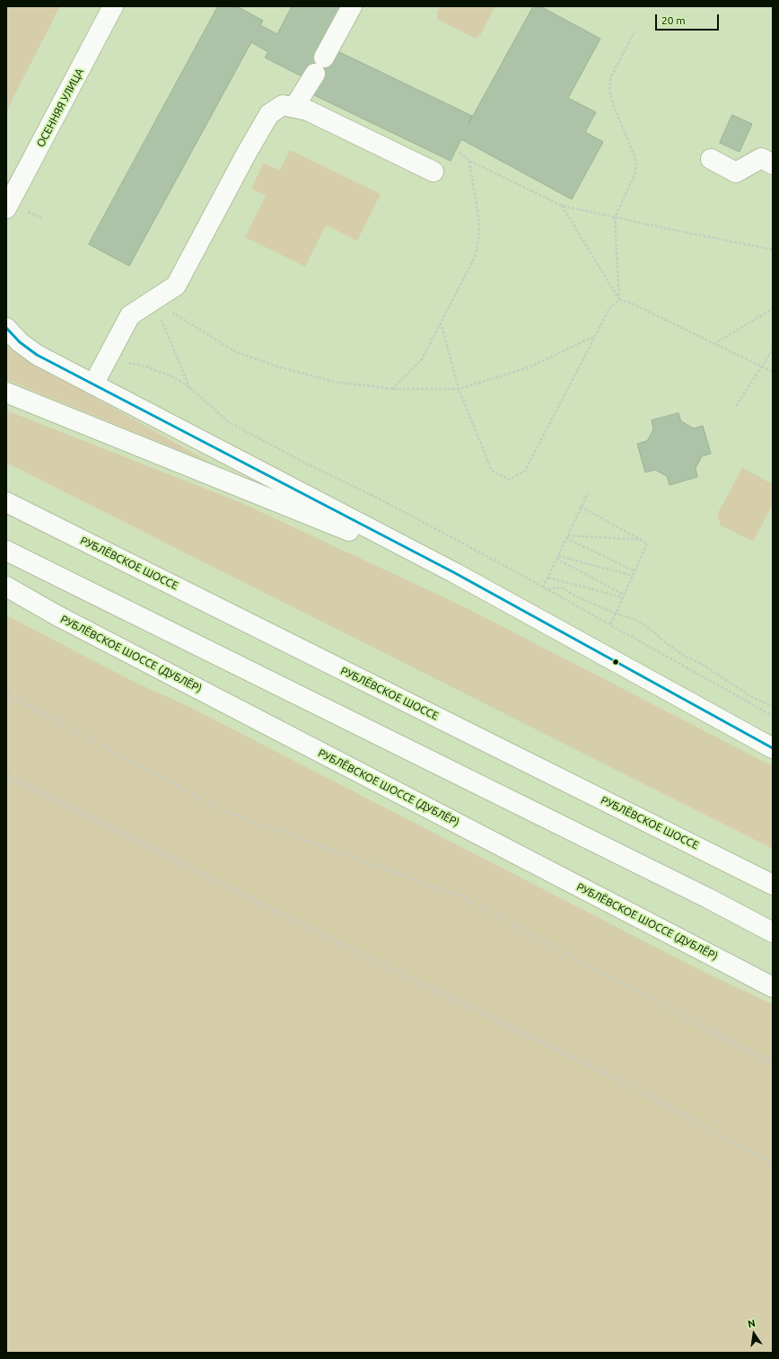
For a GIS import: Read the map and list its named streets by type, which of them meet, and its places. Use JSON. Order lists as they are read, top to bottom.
{
  "streets": {
    "main road": ["ОСЕННЯЯ УЛИЦА", "РУБЛЁВСКОЕ ШОССЕ", "РУБЛЁВСКОЕ ШОССЕ (ДУБЛЁР)"]
  },
  "scale_bar": "20 m",
  "north": "top"
}
